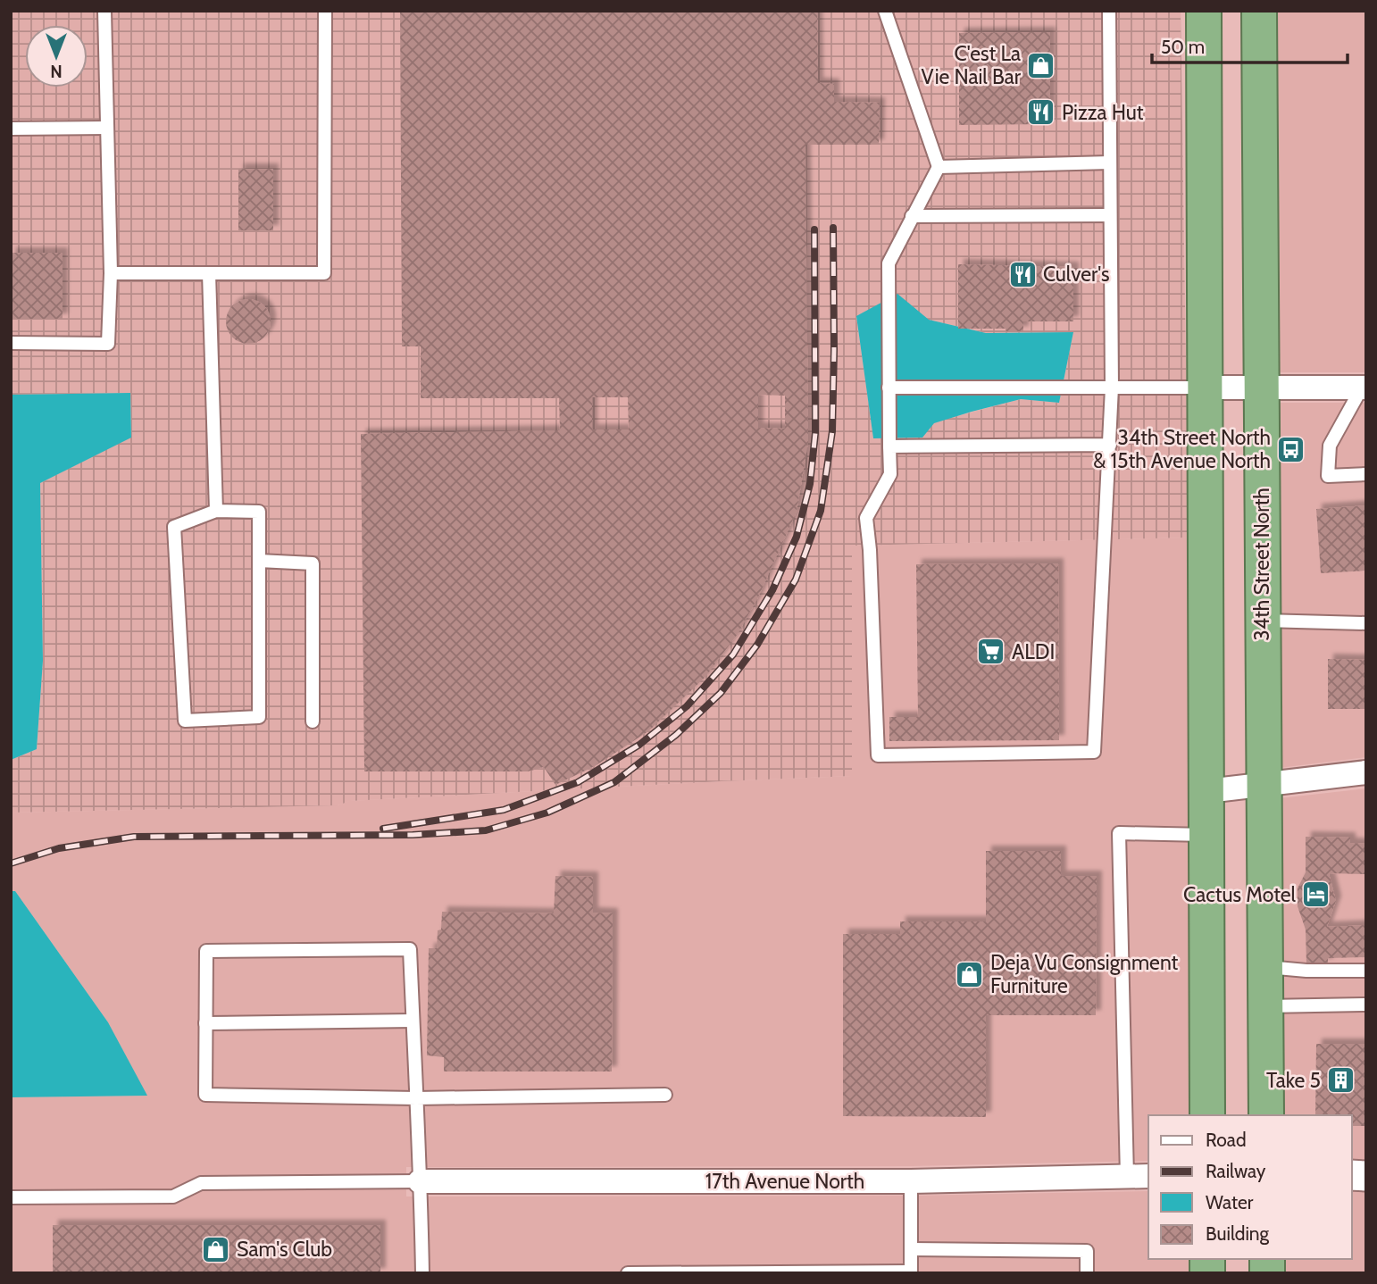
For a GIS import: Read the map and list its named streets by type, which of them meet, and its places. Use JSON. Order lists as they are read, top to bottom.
{
  "streets": {
    "highway": ["34th Street North"],
    "street": ["17th Avenue North"]
  },
  "places": {
    "shop": ["C'est La Vie Nail Bar", "Deja Vu Consignment Furniture", "Sam's Club"],
    "restaurant": ["Pizza Hut", "Culver's"],
    "bus stop": ["34th Street North & 15th Avenue North"],
    "supermarket": ["ALDI"],
    "hotel": ["Cactus Motel"],
    "building": ["Take 5"]
  },
  "legend": [
    "Road",
    "Railway",
    "Water",
    "Building"
  ],
  "scale_bar": "50 m",
  "north": "bottom"
}
